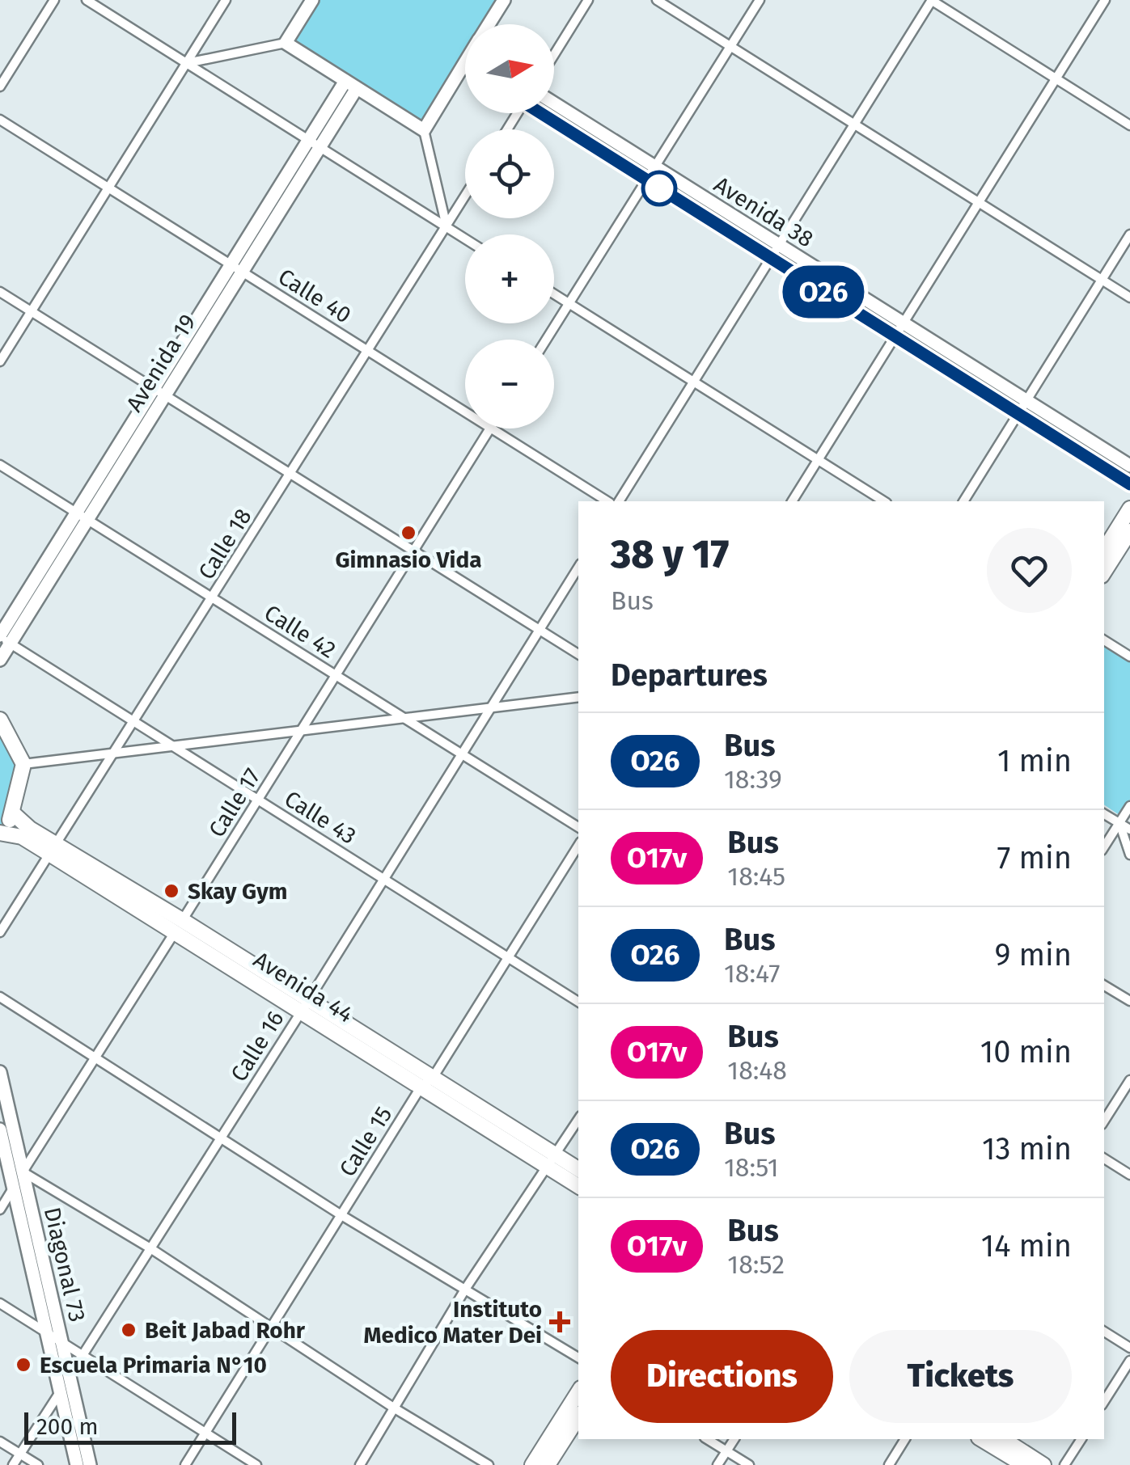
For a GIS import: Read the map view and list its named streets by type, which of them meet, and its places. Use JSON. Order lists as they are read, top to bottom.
{
  "streets": {
    "main road": [
      "Avenida 38",
      "Avenida 19",
      "Avenida 44",
      "Diagonal 73"
    ],
    "street": [
      "Calle 40",
      "Calle 18",
      "Calle 42",
      "Calle 17",
      "Calle 43",
      "Calle 16",
      "Calle 15"
    ]
  },
  "crossings": [
    ["Calle 40", "Avenida 19"],
    ["Calle 40", "Calle 18"],
    ["Calle 40", "Calle 17"],
    ["Avenida 19", "Calle 42"],
    ["Avenida 19", "Calle 43"],
    ["Calle 18", "Calle 42"],
    ["Calle 18", "Calle 43"],
    ["Calle 18", "Avenida 44"],
    ["Calle 42", "Calle 17"],
    ["Calle 42", "Calle 16"],
    ["Calle 17", "Calle 43"],
    ["Calle 17", "Avenida 44"],
    ["Calle 17", "Diagonal 73"],
    ["Calle 43", "Calle 16"],
    ["Calle 43", "Calle 15"],
    ["Avenida 44", "Calle 16"],
    ["Avenida 44", "Calle 15"],
    ["Calle 16", "Diagonal 73"]
  ],
  "places": {
    "other": [
      "Gimnasio Vida",
      "Skay Gym",
      "Beit Jabad Rohr",
      "Escuela Primaria N°10"
    ],
    "health": ["Instituto Medico Mater Dei"]
  },
  "lines": ["bus line O26"],
  "scale_bar": "200 m",
  "north": "right",
  "page": {
    "on_map": "O26",
    "map_buttons": ["+", "−"],
    "heading": [
      ["38 y 17", "Bus"],
      "Departures"
    ],
    "list": [
      {
        "mark": "O26",
        "name": "Bus",
        "note": "18:39",
        "value": "1 min"
      },
      {
        "mark": "O17v",
        "name": "Bus",
        "note": "18:45",
        "value": "7 min"
      },
      {
        "mark": "O26",
        "name": "Bus",
        "note": "18:47",
        "value": "9 min"
      },
      {
        "mark": "O17v",
        "name": "Bus",
        "note": "18:48",
        "value": "10 min"
      },
      {
        "mark": "O26",
        "name": "Bus",
        "note": "18:51",
        "value": "13 min"
      },
      {
        "mark": "O17v",
        "name": "Bus",
        "note": "18:52",
        "value": "14 min"
      }
    ],
    "buttons": ["Directions", "Tickets"],
    "scale": "200 m"
  }
}
